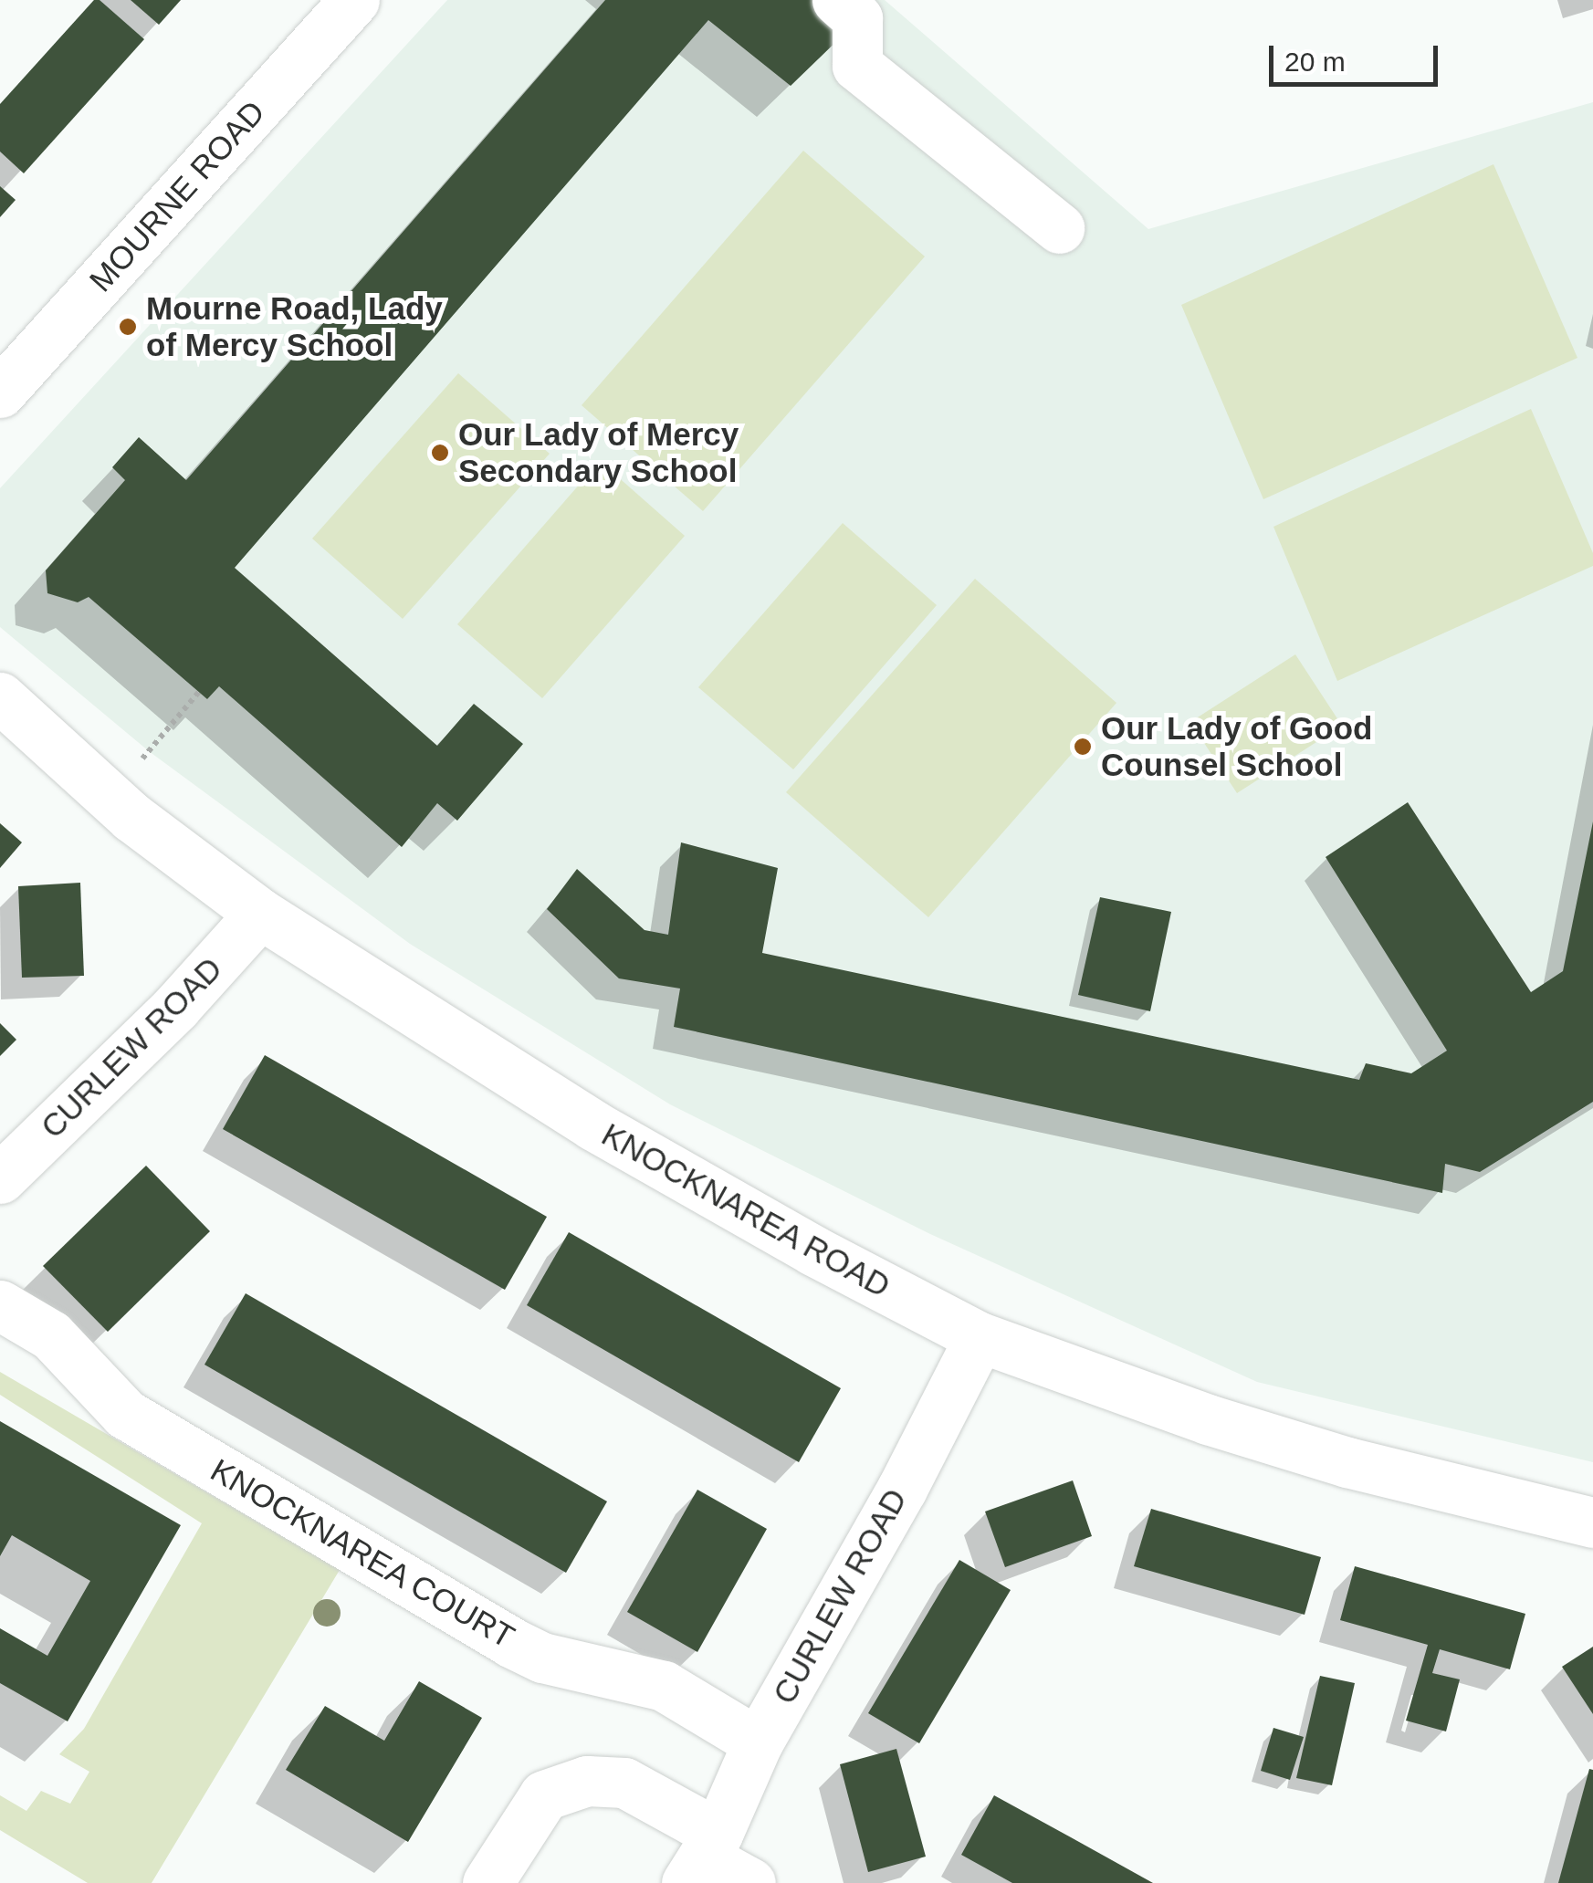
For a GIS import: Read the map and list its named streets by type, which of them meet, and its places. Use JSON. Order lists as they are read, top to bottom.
{
  "streets": {
    "street": [
      "MOURNE ROAD",
      "CURLEW ROAD",
      "KNOCKNAREA ROAD",
      "KNOCKNAREA COURT"
    ]
  },
  "crossings": [
    ["CURLEW ROAD", "KNOCKNAREA ROAD"],
    ["CURLEW ROAD", "KNOCKNAREA COURT"]
  ],
  "places": ["Mourne Road, Lady of Mercy School", "Our Lady of Mercy Secondary School", "Our Lady of Good Counsel School"],
  "scale_bar": "20 m"
}
